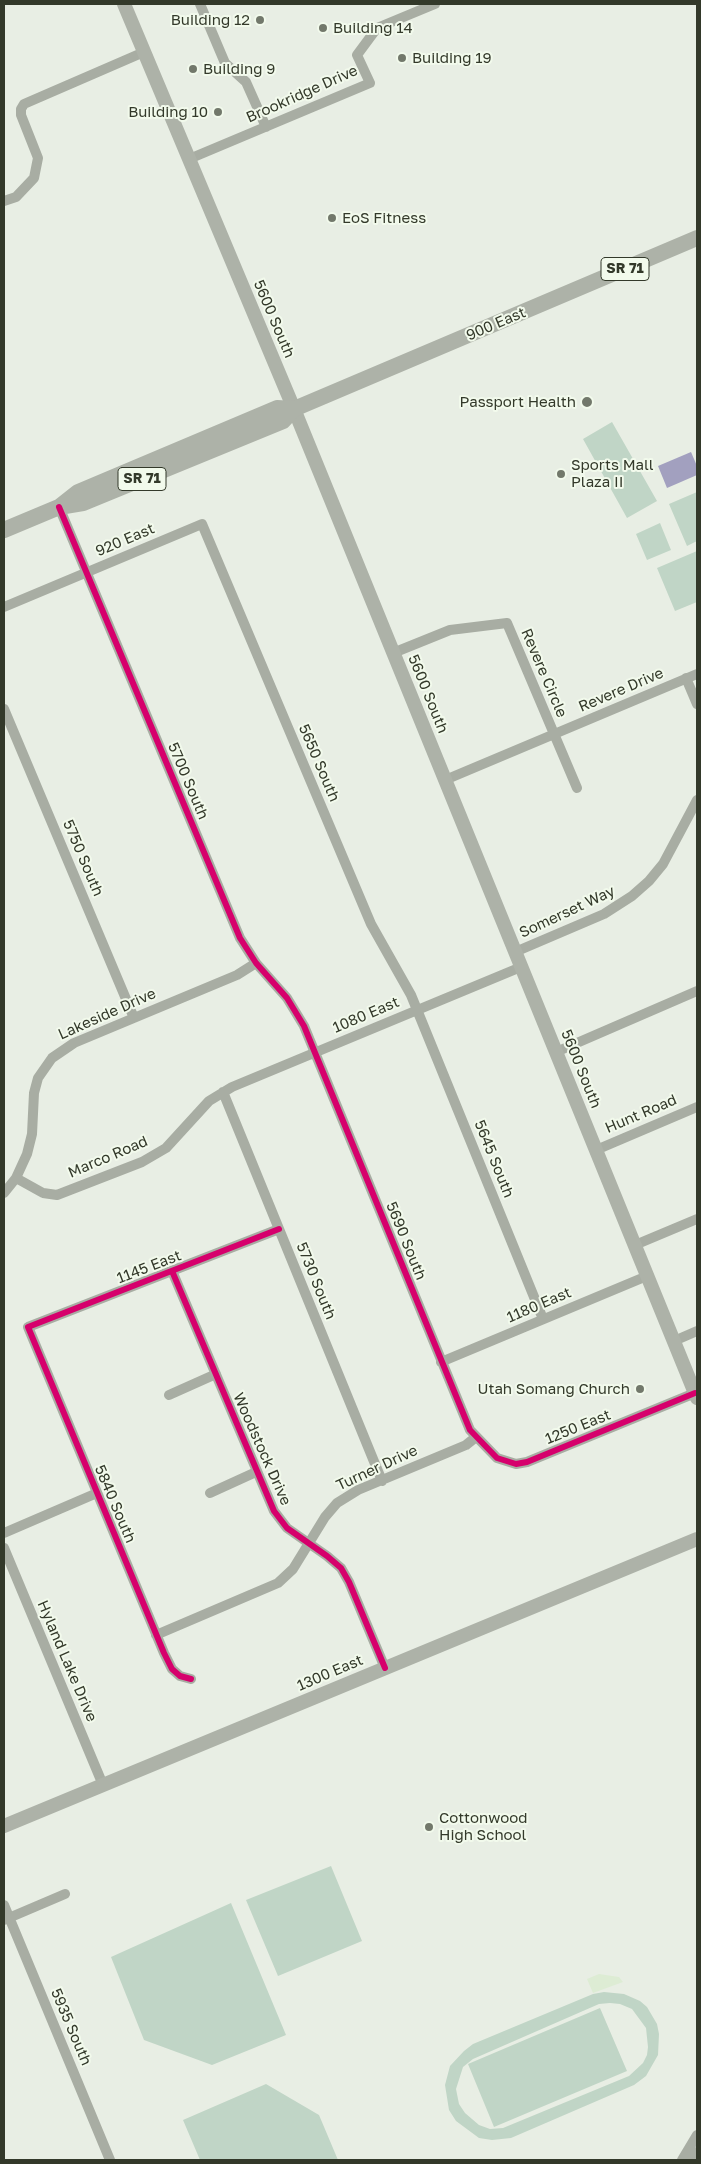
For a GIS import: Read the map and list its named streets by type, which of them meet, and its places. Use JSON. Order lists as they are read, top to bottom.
{
  "streets": {
    "main road": [
      "SR 71",
      "5600 South",
      "900 East",
      "1300 East"
    ],
    "street": [
      "Brookridge Drive",
      "920 East",
      "Revere Circle",
      "Revere Drive",
      "5650 South",
      "5700 South",
      "5750 South",
      "Somerset Way",
      "Lakeside Drive",
      "1080 East",
      "Hunt Road",
      "Marco Road",
      "5645 South",
      "5690 South",
      "1145 East",
      "5730 South",
      "1180 East",
      "1250 East",
      "Woodstock Drive",
      "Turner Drive",
      "5840 South",
      "Hyland Lake Drive",
      "5935 South"
    ]
  },
  "crossings": [
    ["Brookridge Drive", "5600 South"],
    ["5600 South", "900 East"],
    ["5600 South", "Revere Circle"],
    ["5600 South", "Revere Drive"],
    ["5600 South", "Somerset Way"],
    ["5600 South", "1080 East"],
    ["5600 South", "Hunt Road"],
    ["5600 South", "1180 East"],
    ["5600 South", "1250 East"],
    ["900 East", "5700 South"],
    ["920 East", "5650 South"],
    ["920 East", "5700 South"],
    ["Revere Circle", "Revere Drive"],
    ["5650 South", "1080 East"],
    ["5650 South", "5645 South"],
    ["5700 South", "Lakeside Drive"],
    ["5700 South", "1080 East"],
    ["5700 South", "5690 South"],
    ["5750 South", "Lakeside Drive"],
    ["Lakeside Drive", "Marco Road"],
    ["1080 East", "Marco Road"],
    ["1080 East", "5645 South"],
    ["1080 East", "5690 South"],
    ["1080 East", "5730 South"],
    ["Marco Road", "5730 South"],
    ["5645 South", "1180 East"],
    ["5690 South", "1180 East"],
    ["5690 South", "1250 East"],
    ["5690 South", "Turner Drive"],
    ["1145 East", "5730 South"],
    ["1145 East", "Woodstock Drive"],
    ["1145 East", "5840 South"],
    ["5730 South", "Turner Drive"],
    ["1250 East", "Turner Drive"],
    ["Woodstock Drive", "Turner Drive"],
    ["Woodstock Drive", "1300 East"],
    ["Turner Drive", "5840 South"],
    ["Hyland Lake Drive", "1300 East"]
  ],
  "places": [
    "Building 12",
    "Building 14",
    "Building 19",
    "Building 9",
    "Building 10",
    "EoS Fitness",
    "Passport Health",
    "Sports Mall Plaza II",
    "Utah Somang Church",
    "Cottonwood High School"
  ]
}
